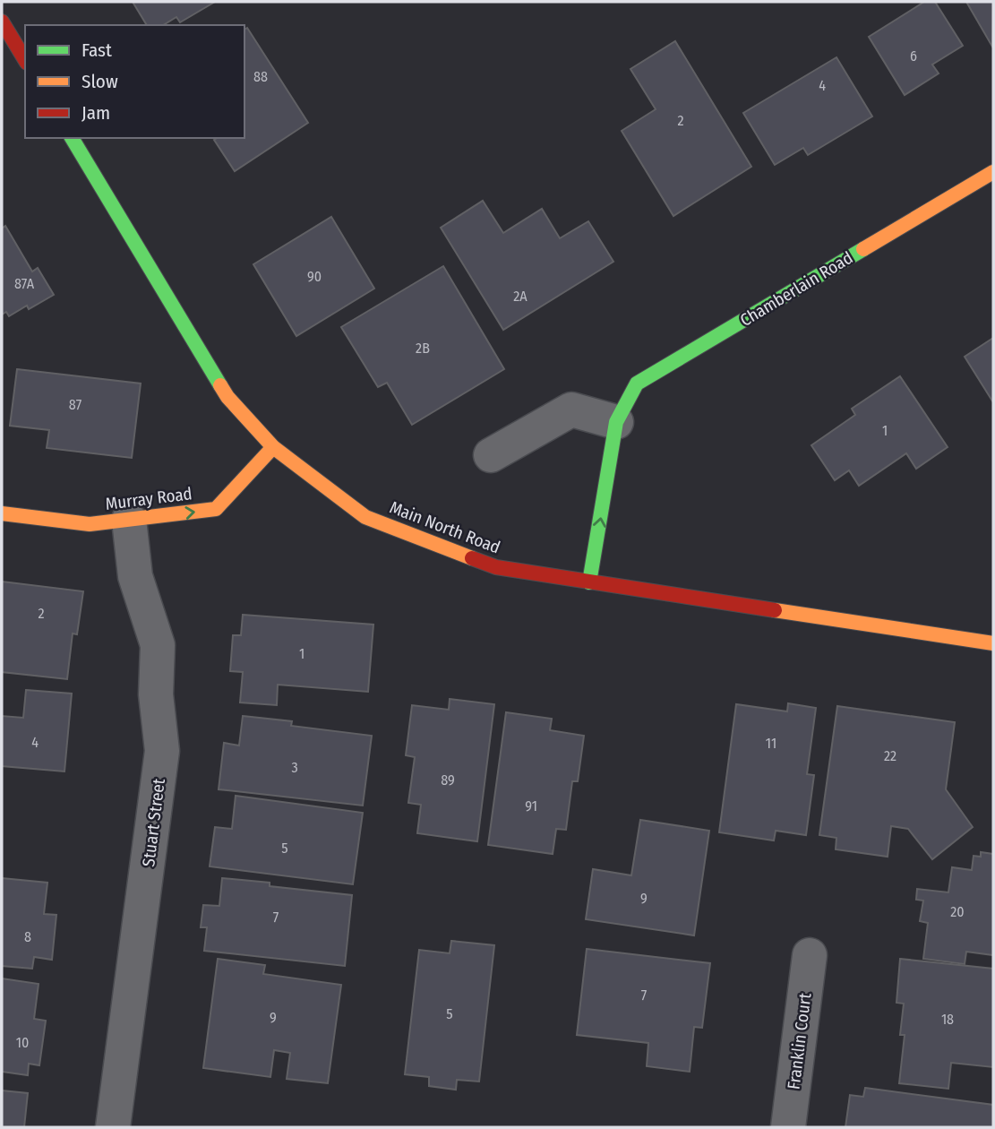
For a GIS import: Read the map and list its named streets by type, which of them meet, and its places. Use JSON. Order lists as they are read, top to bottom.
{
  "streets": {
    "main road": ["Chamberlain Road", "Murray Road", "Main North Road"],
    "street": ["Stuart Street", "Franklin Court"]
  },
  "crossings": [
    ["Chamberlain Road", "Main North Road"],
    ["Murray Road", "Main North Road"],
    ["Murray Road", "Stuart Street"]
  ],
  "one_way": ["Murray Road"],
  "house_numbers": [
    "6",
    "88",
    "4",
    "2",
    "90",
    "87A",
    "2A",
    "2B",
    "87",
    "1",
    "2",
    "1",
    "4",
    "11",
    "22",
    "3",
    "89",
    "91",
    "5",
    "9",
    "20",
    "7",
    "8",
    "7",
    "5",
    "9",
    "18",
    "10"
  ],
  "legend": ["Fast", "Slow", "Jam"]
}
